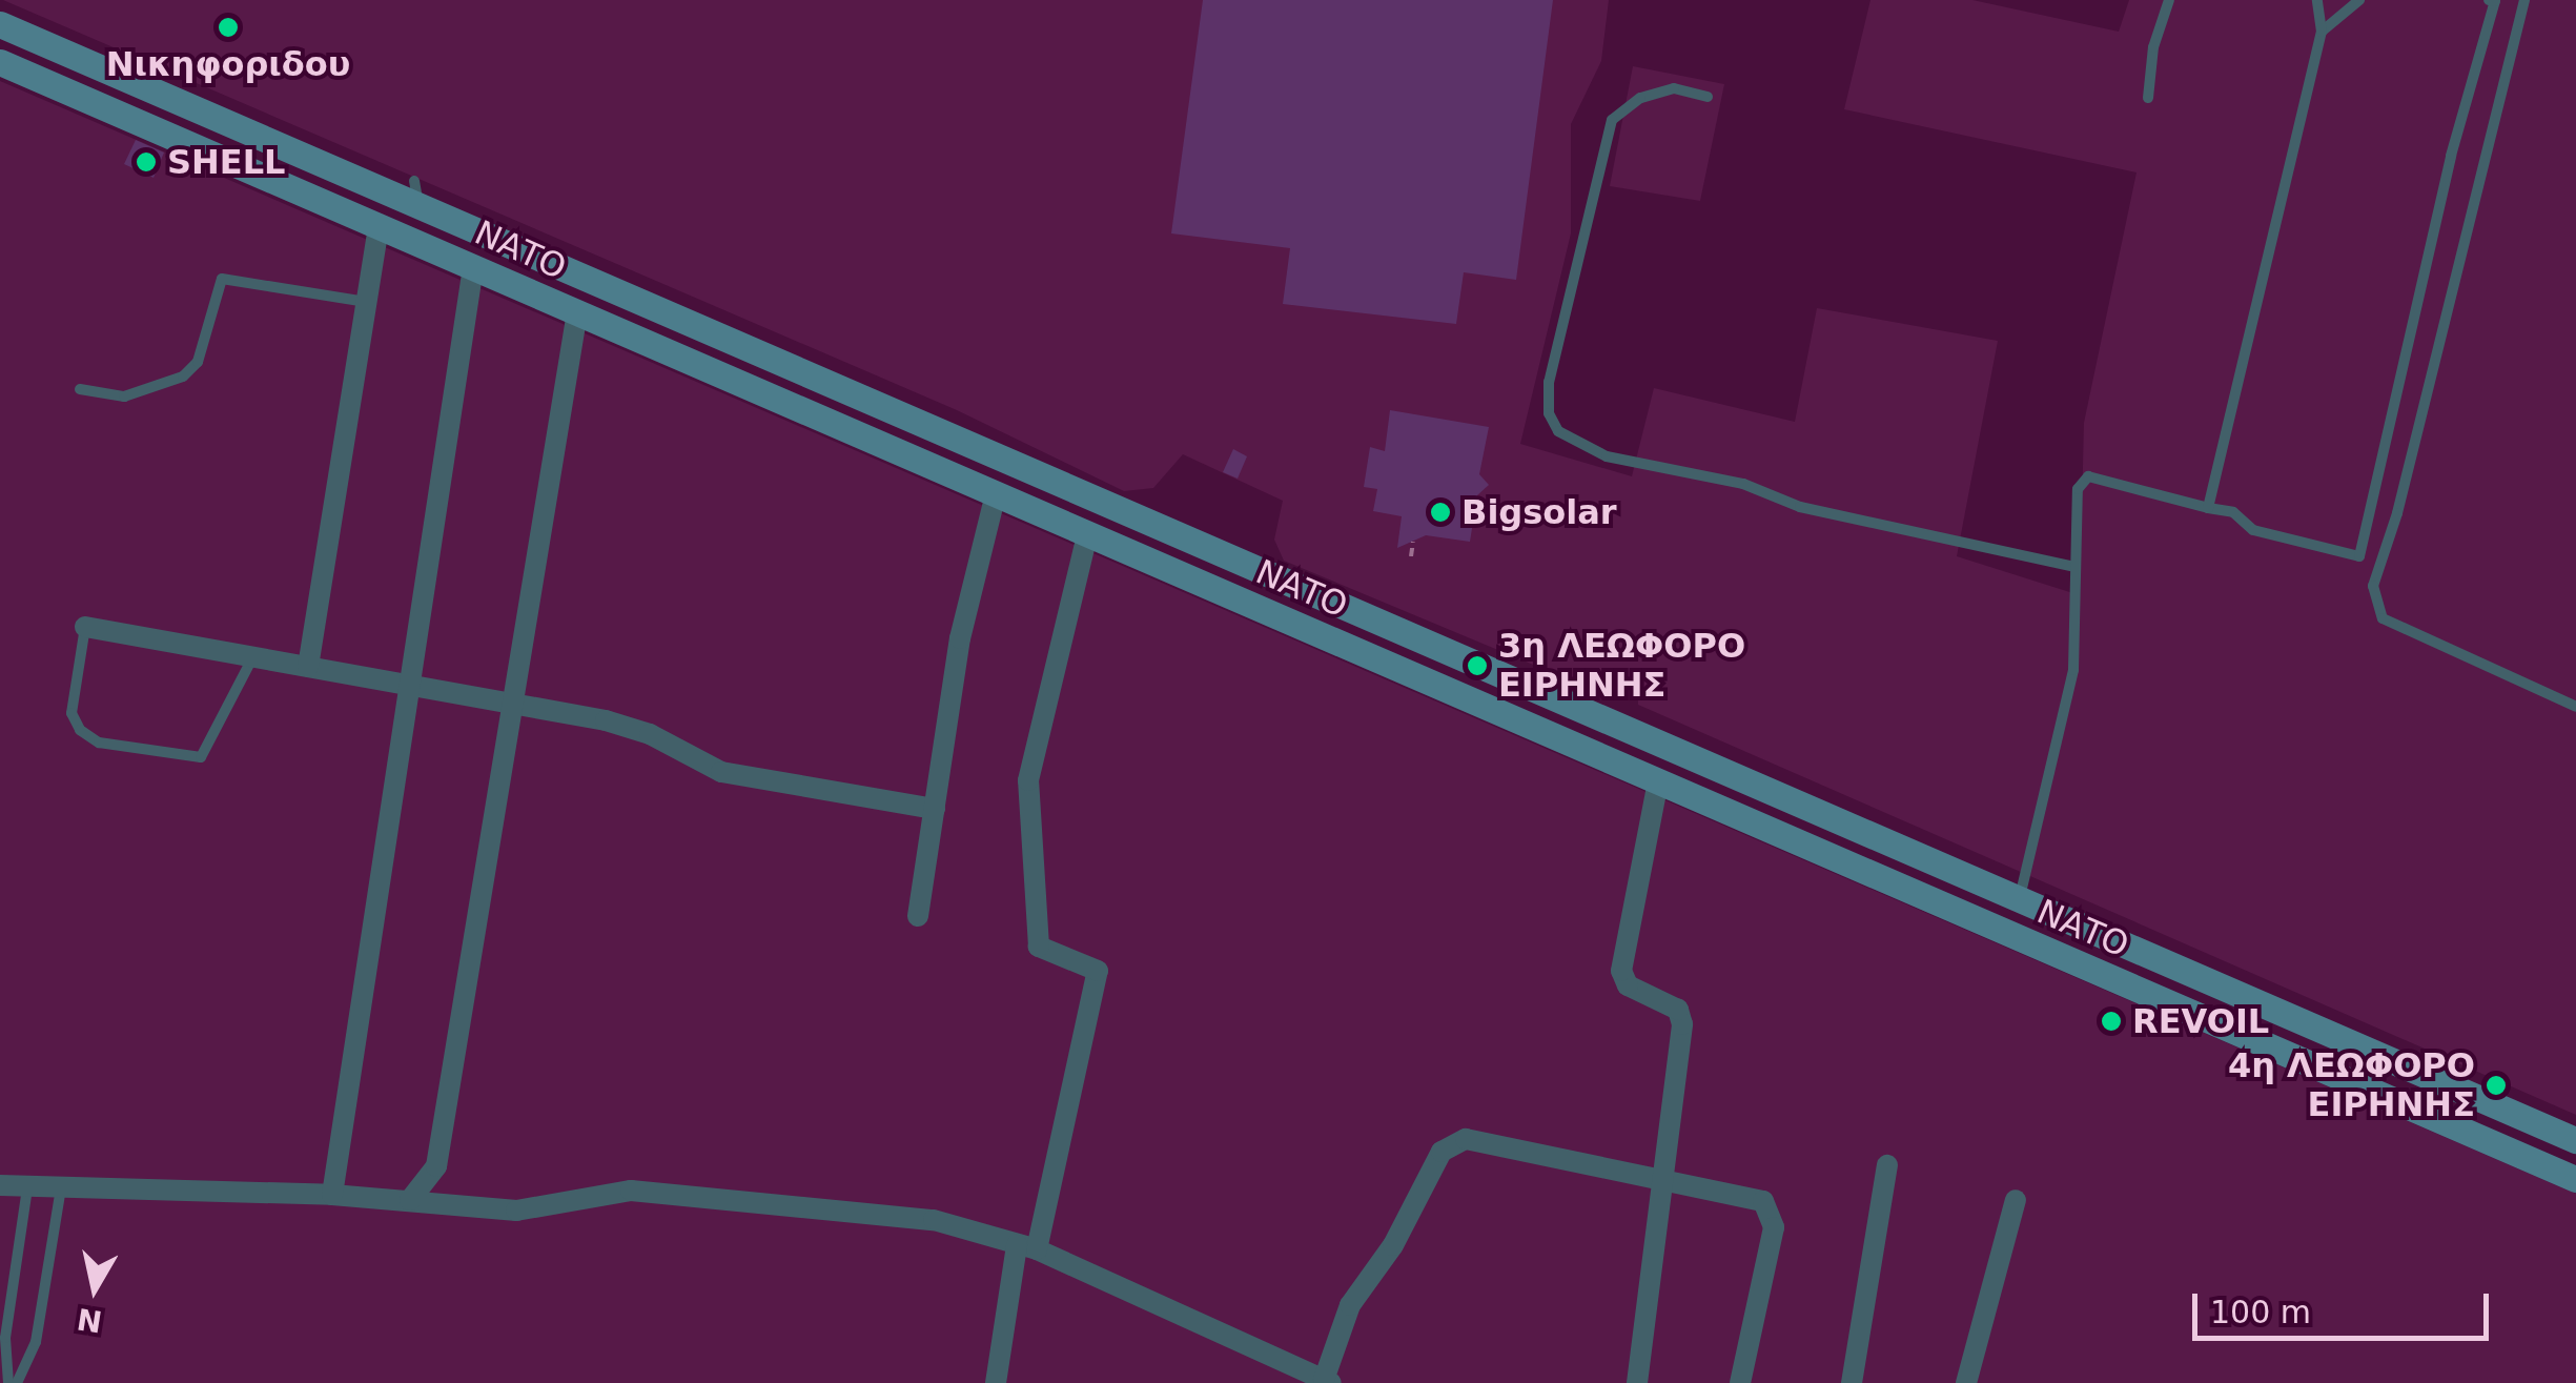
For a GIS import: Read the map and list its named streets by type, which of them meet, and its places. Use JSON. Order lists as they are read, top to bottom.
{
  "streets": {
    "main road": ["ΝΑΤΟ"]
  },
  "places": [
    "Νικηφοριδου",
    "SHELL",
    "Bigsolar",
    "3η ΛΕΩΦΟΡΟ ΕΙΡΗΝΗΣ",
    "REVOIL",
    "4η ΛΕΩΦΟΡΟ ΕΙΡΗΝΗΣ"
  ],
  "scale_bar": "100 m",
  "north": "bottom"
}
